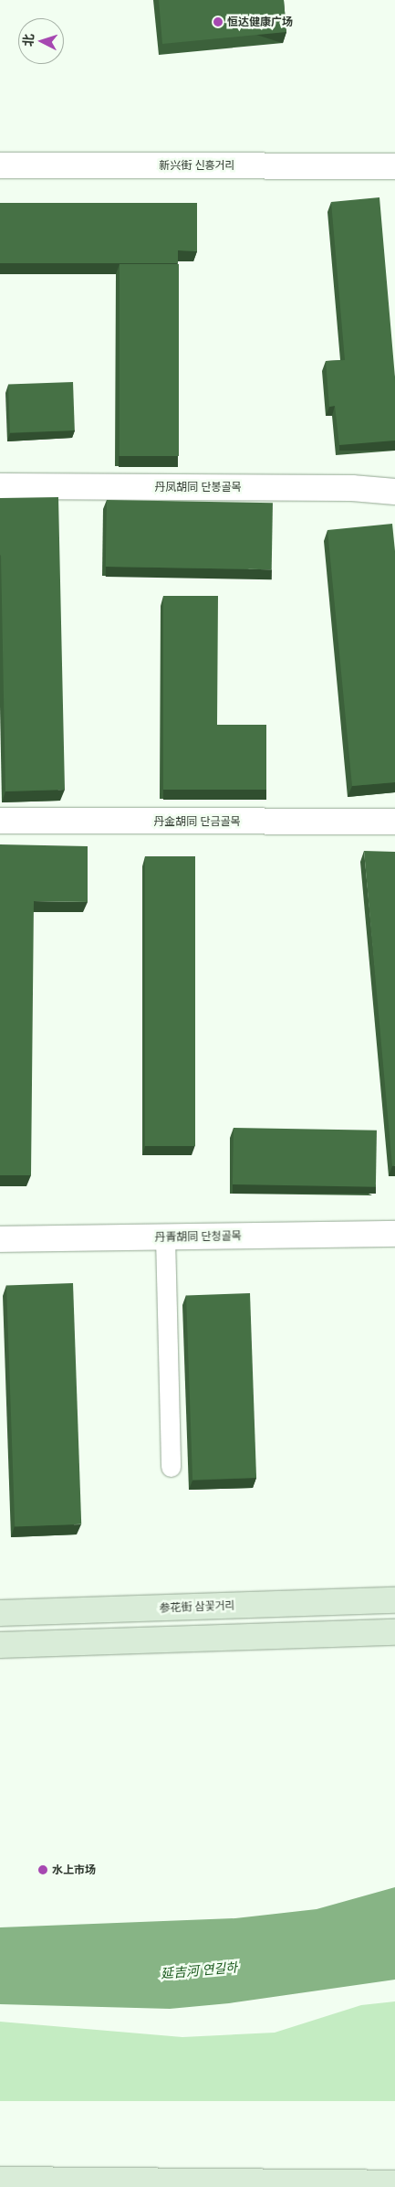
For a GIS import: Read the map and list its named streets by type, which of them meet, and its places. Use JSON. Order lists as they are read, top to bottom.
{
  "streets": {
    "main road": ["参花街 삼꽃거리"],
    "street": [
      "新兴街 신흥거리",
      "丹凤胡同 단봉골목",
      "丹金胡同 단금골목",
      "丹青胡同 단청골목"
    ]
  },
  "water": ["延吉河 연길하"],
  "places": ["恒达健康广场", "水上市场"],
  "north": "left"
}
